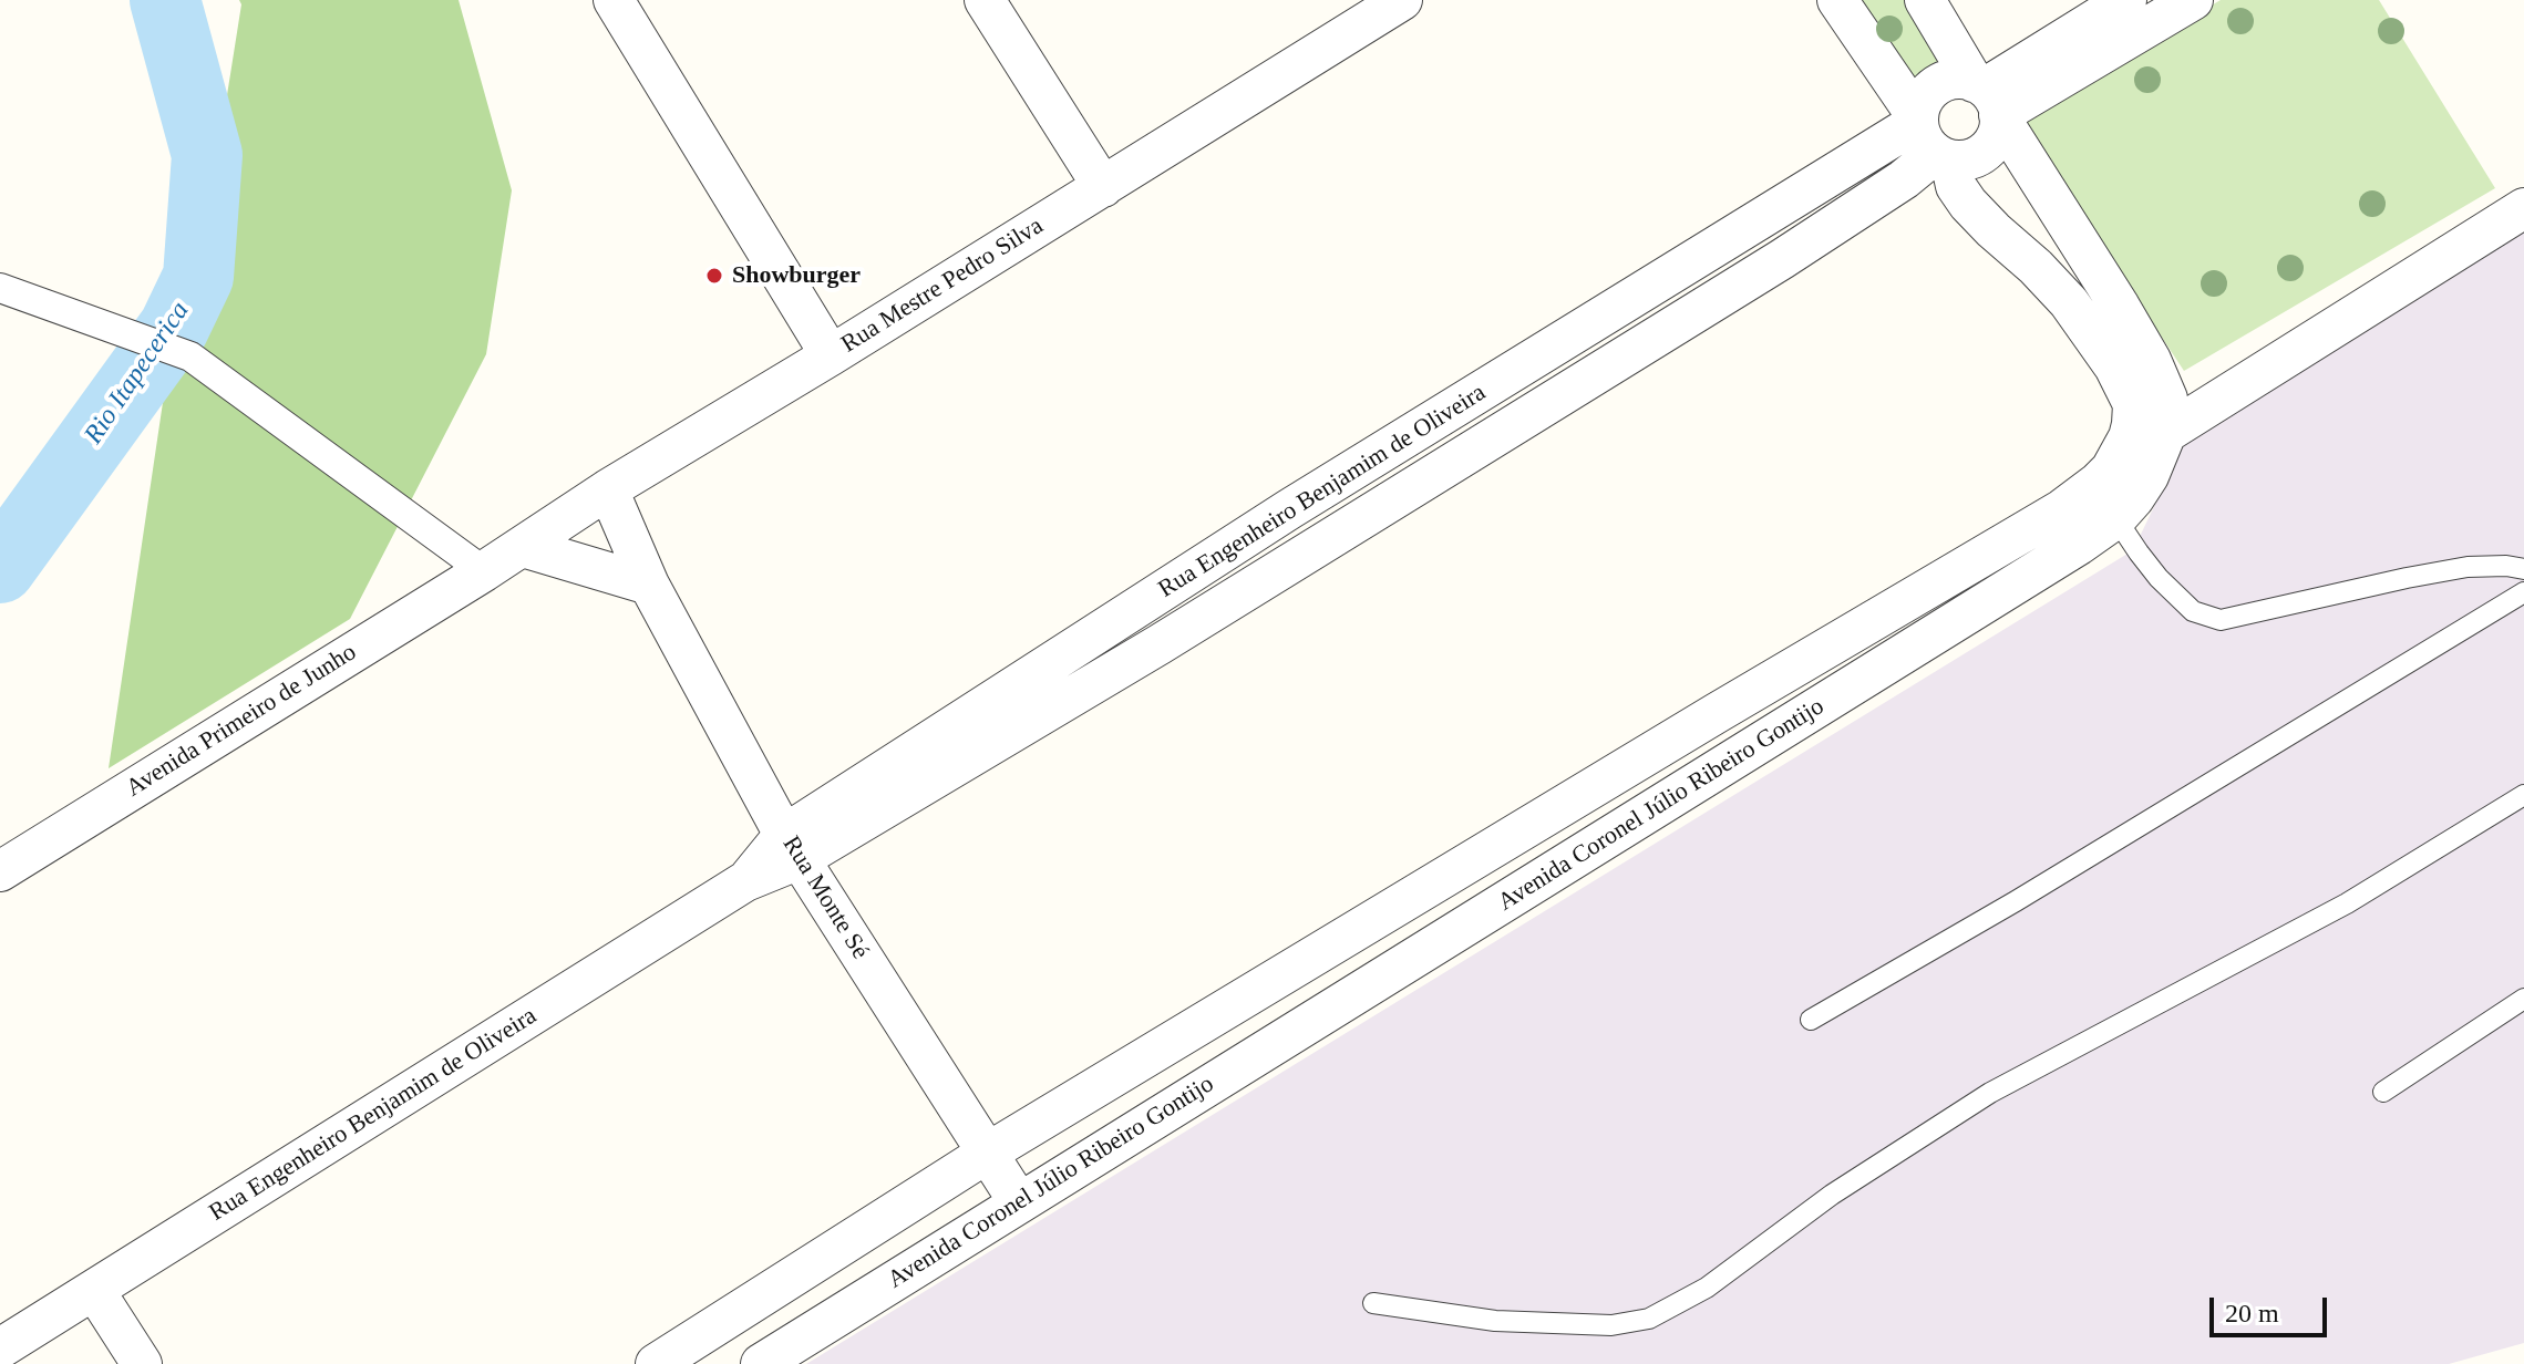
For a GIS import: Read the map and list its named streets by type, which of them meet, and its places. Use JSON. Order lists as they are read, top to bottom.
{
  "streets": {
    "street": [
      "Rua Mestre Pedro Silva",
      "Rua Engenheiro Benjamim de Oliveira",
      "Avenida Primeiro de Junho",
      "Avenida Coronel Júlio Ribeiro Gontijo",
      "Rua Monte Sé"
    ]
  },
  "crossings": [
    ["Rua Mestre Pedro Silva", "Avenida Primeiro de Junho"],
    ["Rua Mestre Pedro Silva", "Rua Monte Sé"],
    ["Rua Engenheiro Benjamim de Oliveira", "Avenida Coronel Júlio Ribeiro Gontijo"],
    ["Rua Engenheiro Benjamim de Oliveira", "Rua Monte Sé"],
    ["Avenida Coronel Júlio Ribeiro Gontijo", "Rua Monte Sé"]
  ],
  "water": ["Rio Itapecerica"],
  "places": ["Showburger"],
  "scale_bar": "20 m"
}
